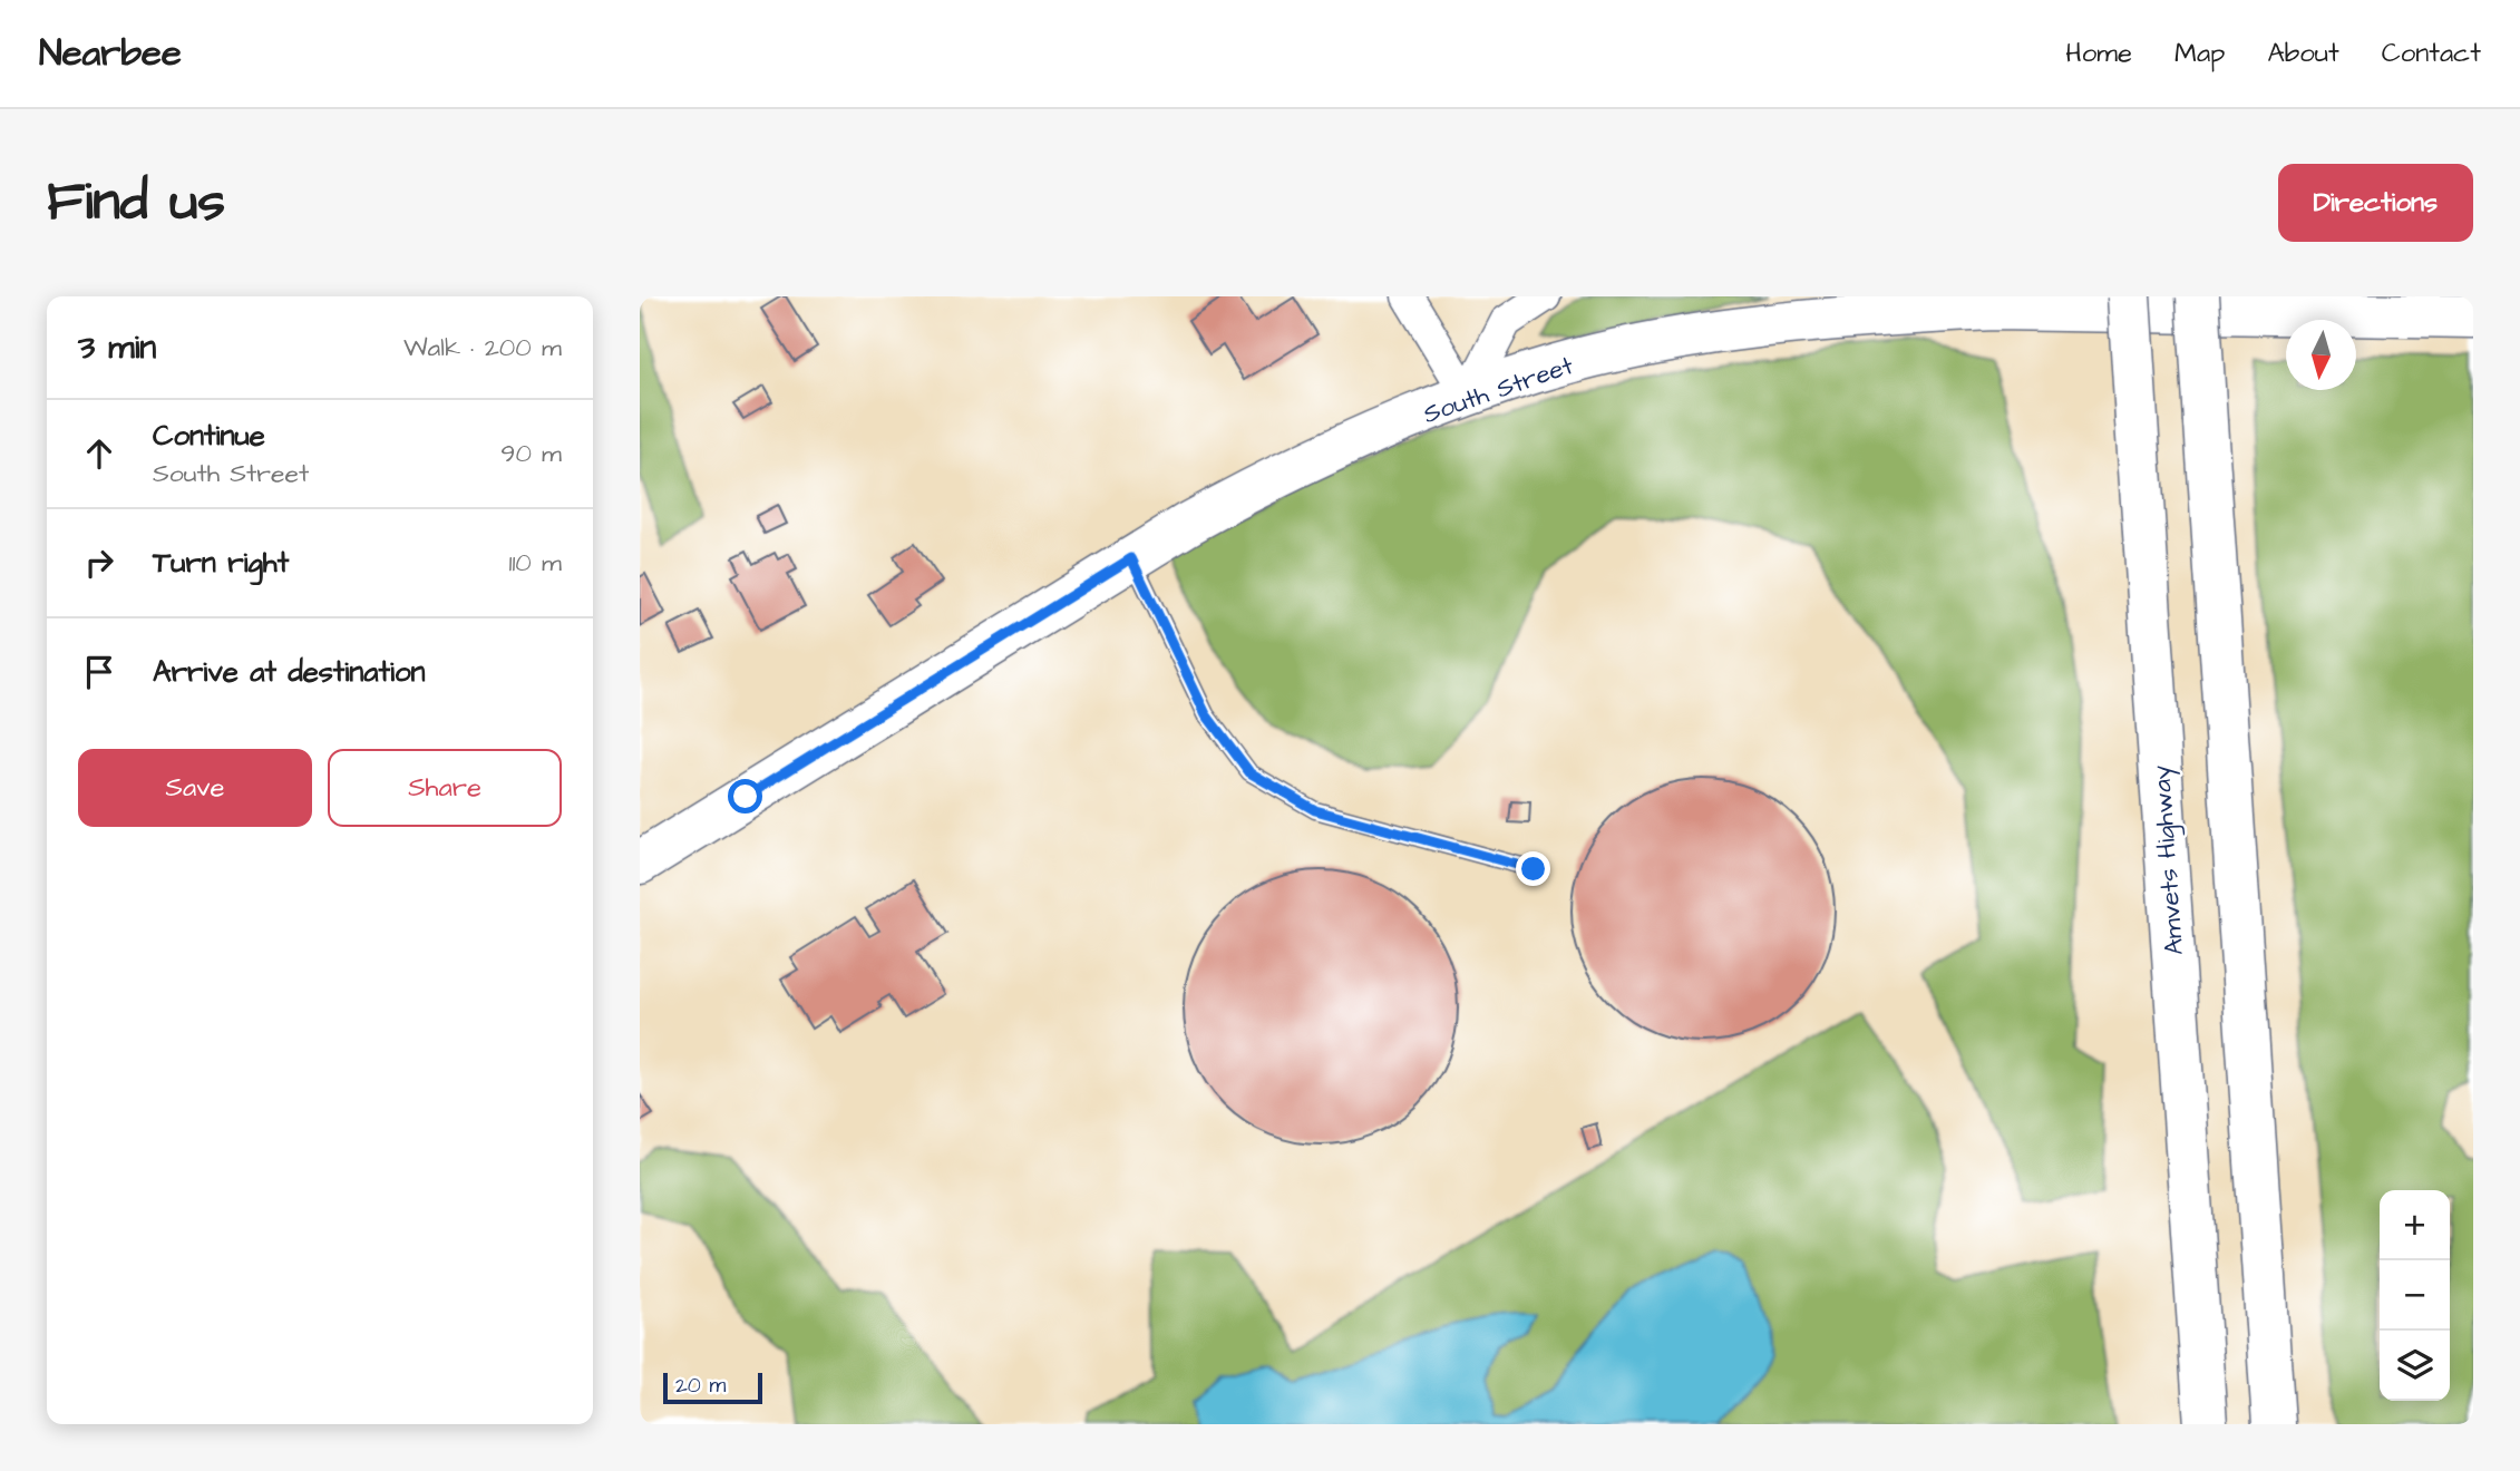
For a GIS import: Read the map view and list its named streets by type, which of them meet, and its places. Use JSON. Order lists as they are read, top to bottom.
{
  "streets": {
    "main road": ["South Street", "Amvets Highway"]
  },
  "scale_bar": "20 m",
  "north": "bottom",
  "page": {
    "header": "Nearbee",
    "nav": [
      "Home",
      "Map",
      "About",
      "Contact"
    ],
    "buttons": [
      "Directions",
      ["Save", "Share"]
    ],
    "title": "Find us",
    "heading": ["3 min", "Walk · 200 m"],
    "list": [
      ["Continue", "South Street", "90 m"],
      ["Turn right", "110 m"],
      "Arrive at destination"
    ],
    "map_buttons": ["+", "−"],
    "scale": "20 m"
  }
}
